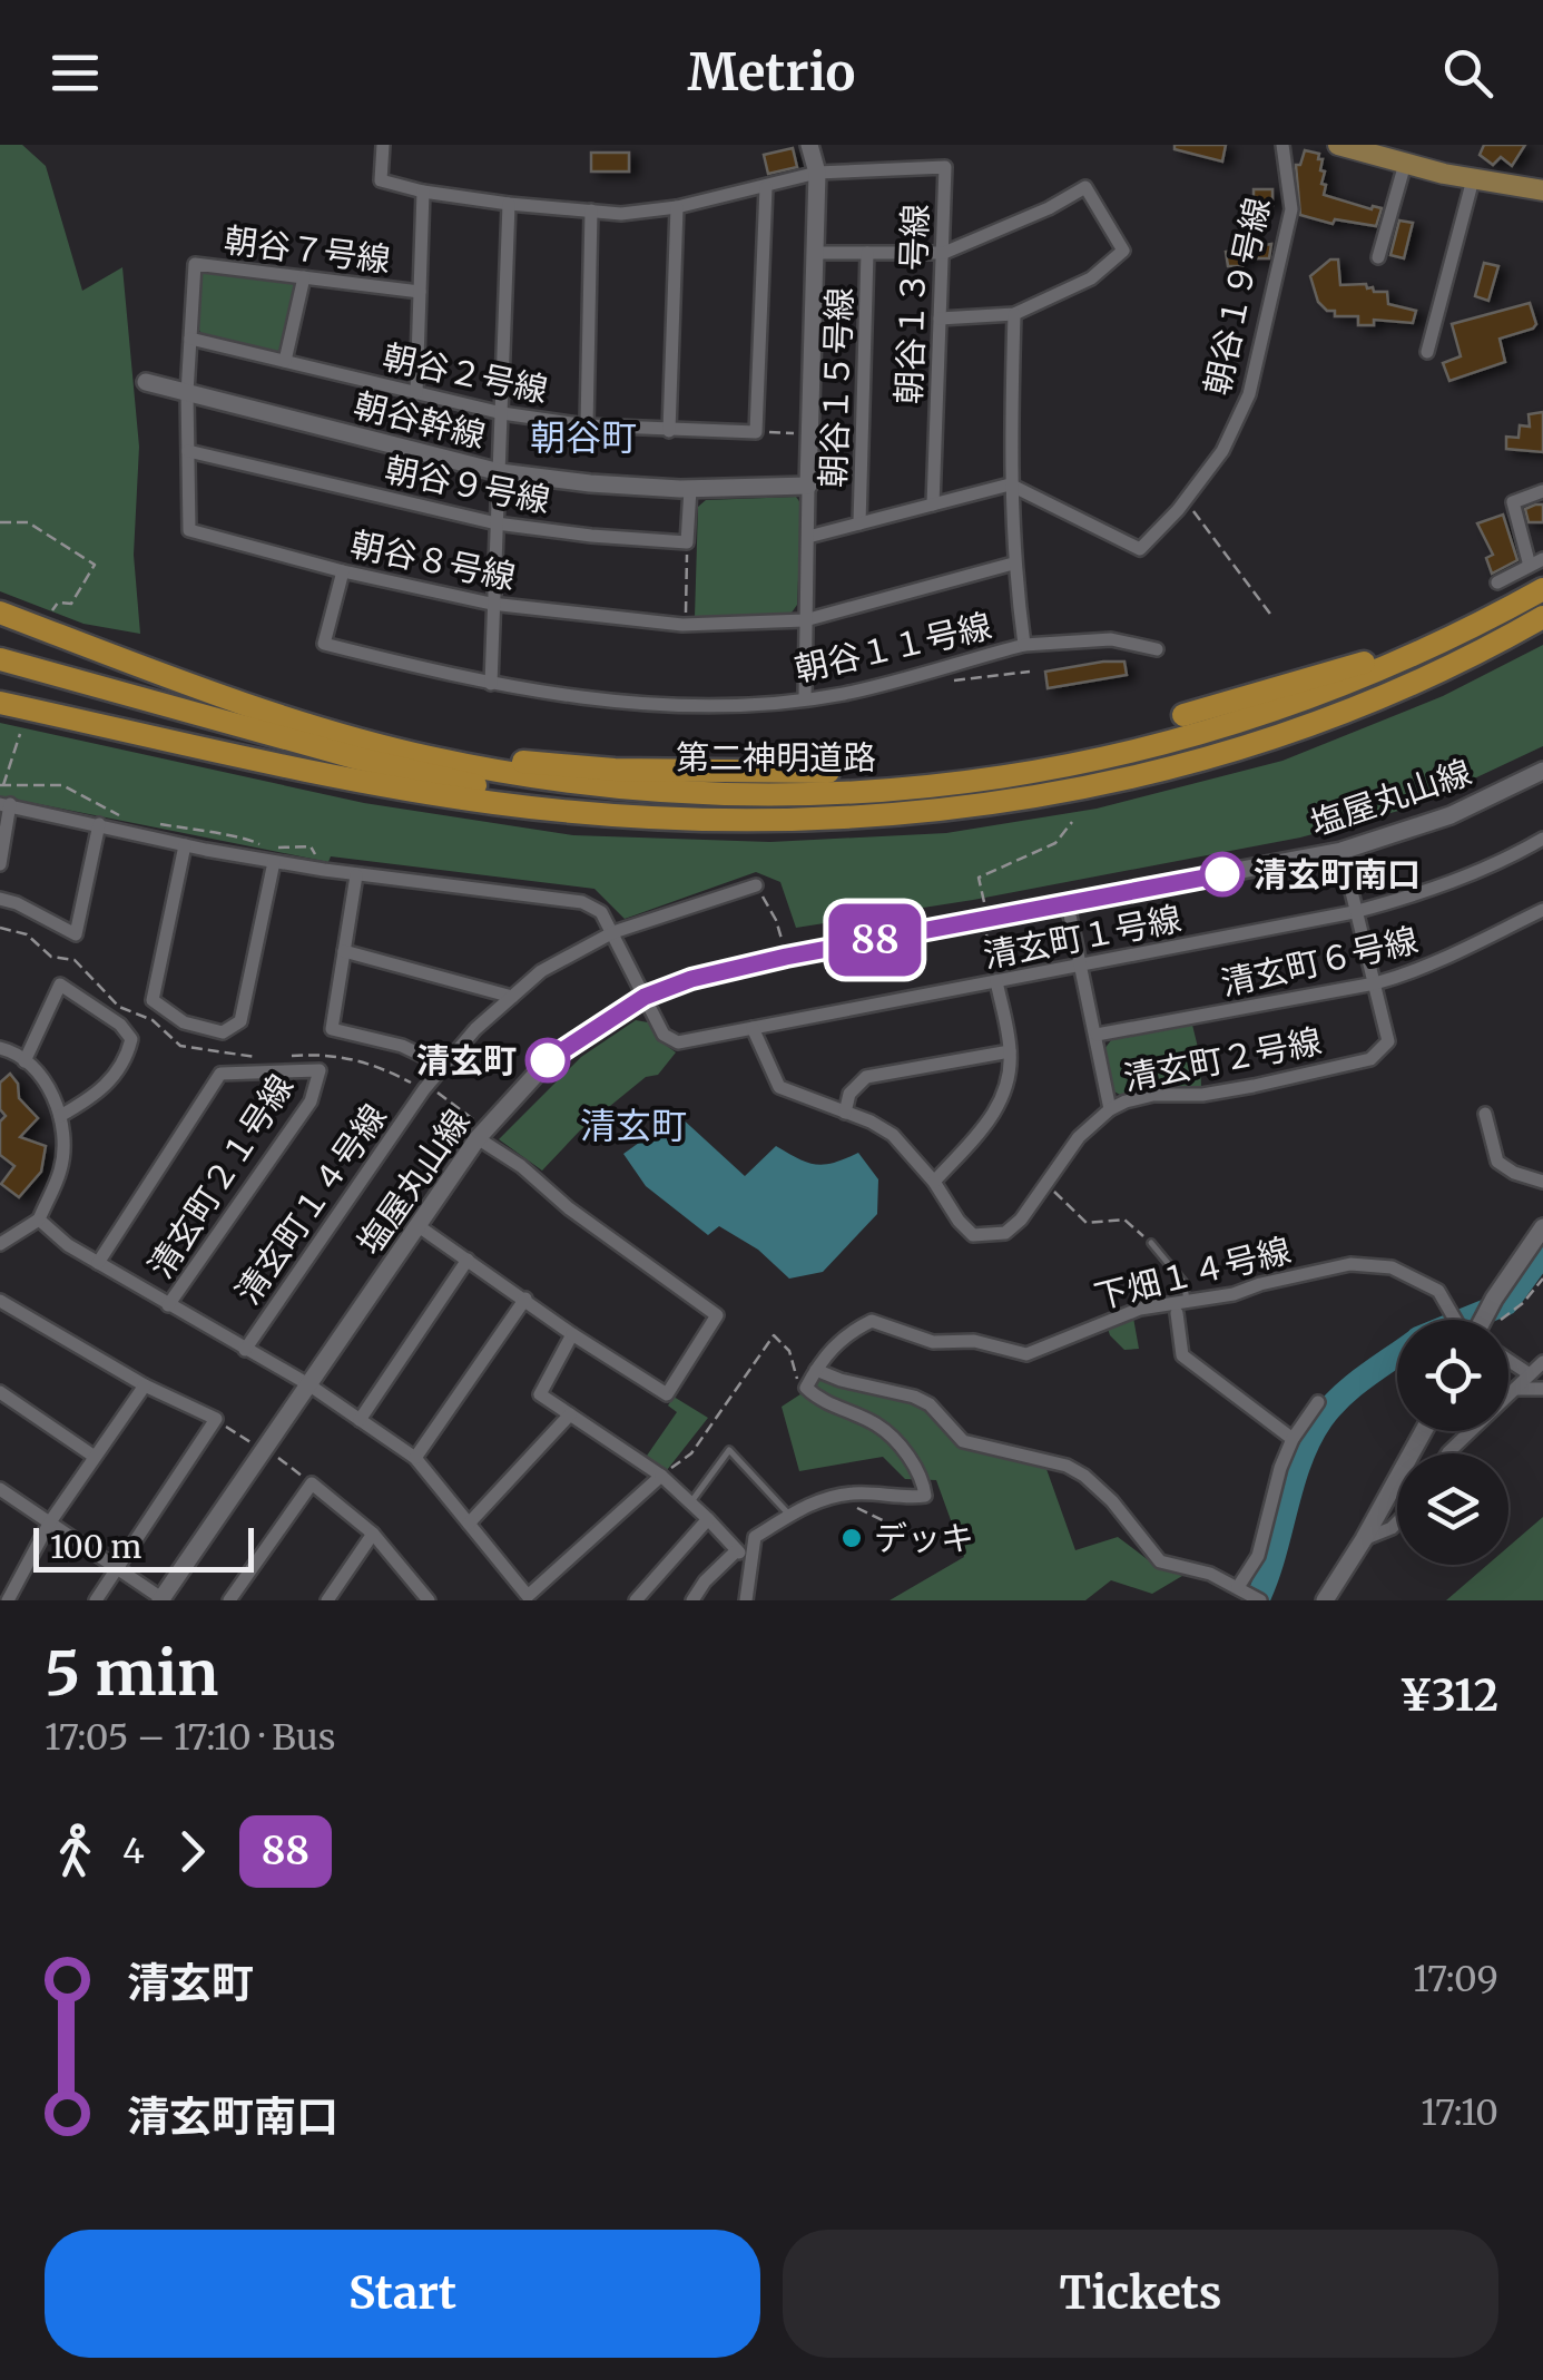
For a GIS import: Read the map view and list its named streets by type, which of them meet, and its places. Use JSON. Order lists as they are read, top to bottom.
{
  "streets": {
    "highway": ["第二神明道路"],
    "street": [
      "朝谷７号線",
      "朝谷１９号線",
      "朝谷１３号線",
      "朝谷２号線",
      "朝谷１５号線",
      "朝谷幹線",
      "朝谷９号線",
      "朝谷８号線",
      "朝谷１１号線",
      "塩屋丸山線",
      "清玄町１号線",
      "清玄町６号線",
      "清玄町２号線",
      "清玄町２１号線",
      "清玄町１４号線",
      "下畑１４号線"
    ]
  },
  "crossings": [
    ["朝谷７号線", "朝谷２号線"],
    ["朝谷７号線", "朝谷８号線"],
    ["朝谷１９号線", "朝谷１１号線"],
    ["朝谷２号線", "朝谷８号線"],
    ["朝谷幹線", "朝谷８号線"],
    ["朝谷９号線", "朝谷８号線"],
    ["朝谷８号線", "朝谷１１号線"],
    ["塩屋丸山線", "清玄町１号線"],
    ["塩屋丸山線", "清玄町２号線"],
    ["清玄町１号線", "清玄町２号線"],
    ["清玄町６号線", "清玄町２号線"]
  ],
  "districts": ["朝谷町", "清玄町"],
  "places": ["清玄町南口", "清玄町", "デッキ"],
  "lines": ["bus line 88"],
  "scale_bar": "100 m",
  "page": {
    "header": "Metrio",
    "on_map": "88",
    "scale": "100 m",
    "heading": ["5 min", "17:05 – 17:10 · Bus", "¥312"],
    "legs": ["4", "88"],
    "list": [
      {
        "name": "清玄町",
        "value": "17:09"
      },
      {
        "name": "清玄町南口",
        "value": "17:10"
      }
    ],
    "buttons": ["Start", "Tickets"]
  }
}
